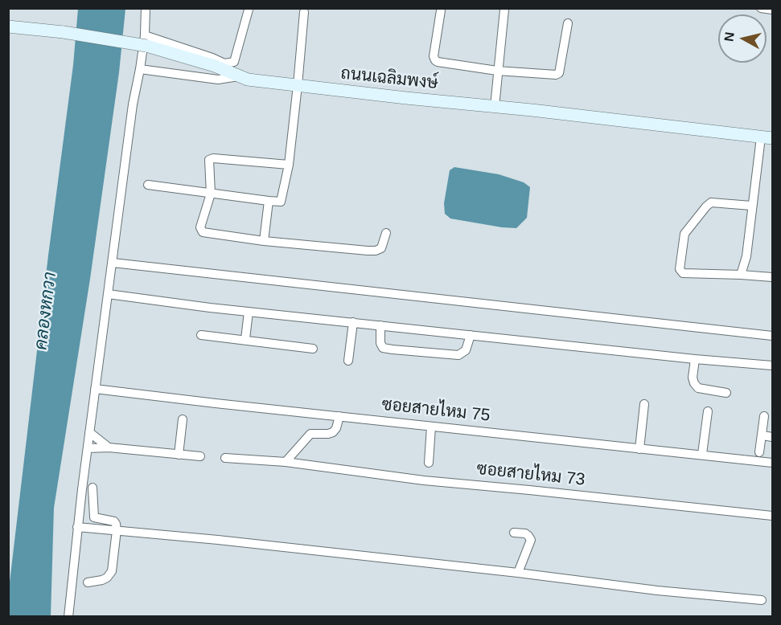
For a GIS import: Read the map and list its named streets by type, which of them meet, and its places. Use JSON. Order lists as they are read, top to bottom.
{
  "streets": {
    "main road": ["ถนนเฉลิมพงษ์"],
    "street": ["ซอยสายไหม 75", "ซอยสายไหม 73"]
  },
  "water": ["คลองหกวา"],
  "north": "left"
}
